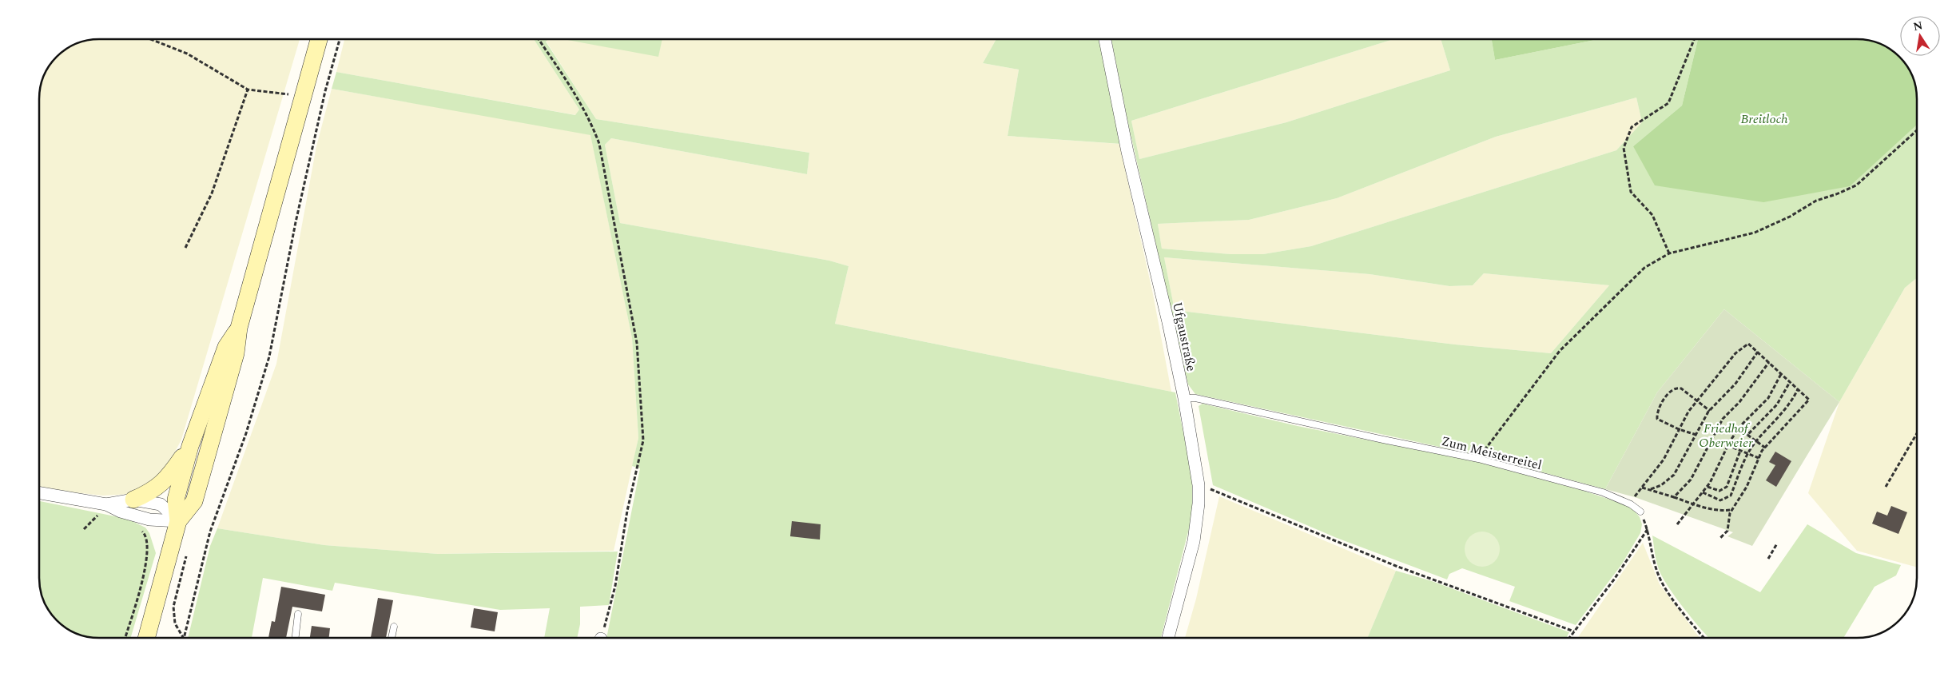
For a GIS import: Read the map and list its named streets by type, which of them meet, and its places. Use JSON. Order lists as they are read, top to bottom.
{
  "streets": {
    "street": ["Ufgaustraße"],
    "lane": ["Zum Meisterreitel"]
  },
  "crossings": [
    ["Ufgaustraße", "Zum Meisterreitel"]
  ],
  "parks": ["Breitloch", "Friedhof Oberweier"],
  "north": "top"
}
